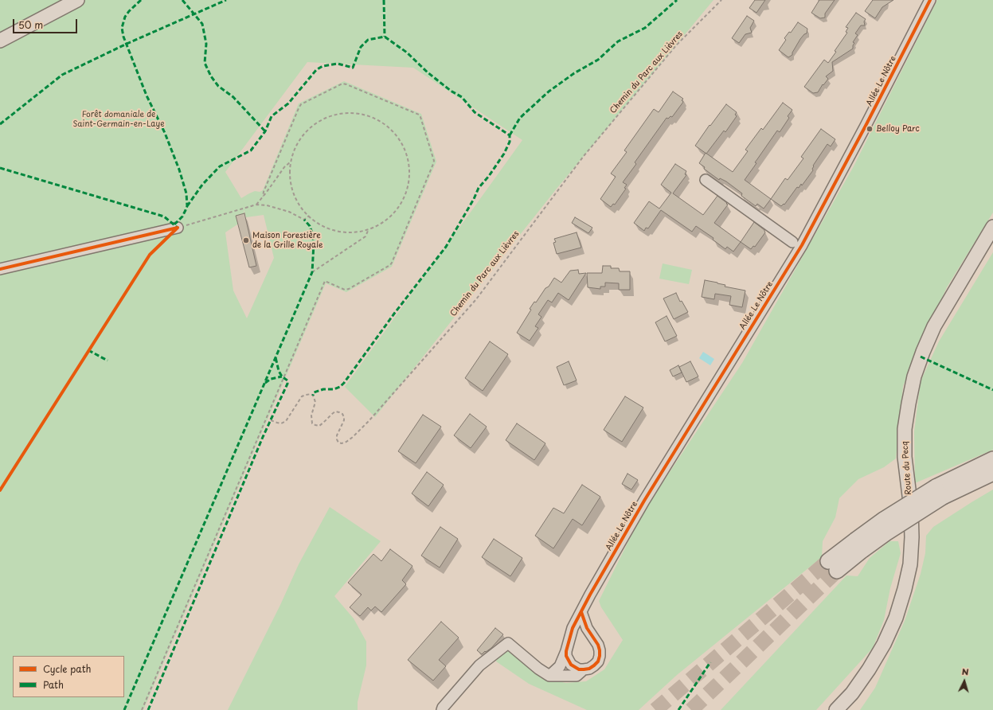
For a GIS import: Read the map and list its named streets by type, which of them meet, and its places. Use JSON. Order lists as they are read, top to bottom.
{
  "streets": {
    "main road": ["Route du Pecq"],
    "street": ["Allée Le Nôtre"],
    "path": ["Chemin du Parc aux Lièvres"]
  },
  "parks": ["Forêt domaniale de Saint-Germain-en-Laye"],
  "places": ["Belloy Parc", "Maison Forestière de la Grille Royale"],
  "legend": ["Cycle path", "Path"],
  "scale_bar": "50 m",
  "north": "top"
}
